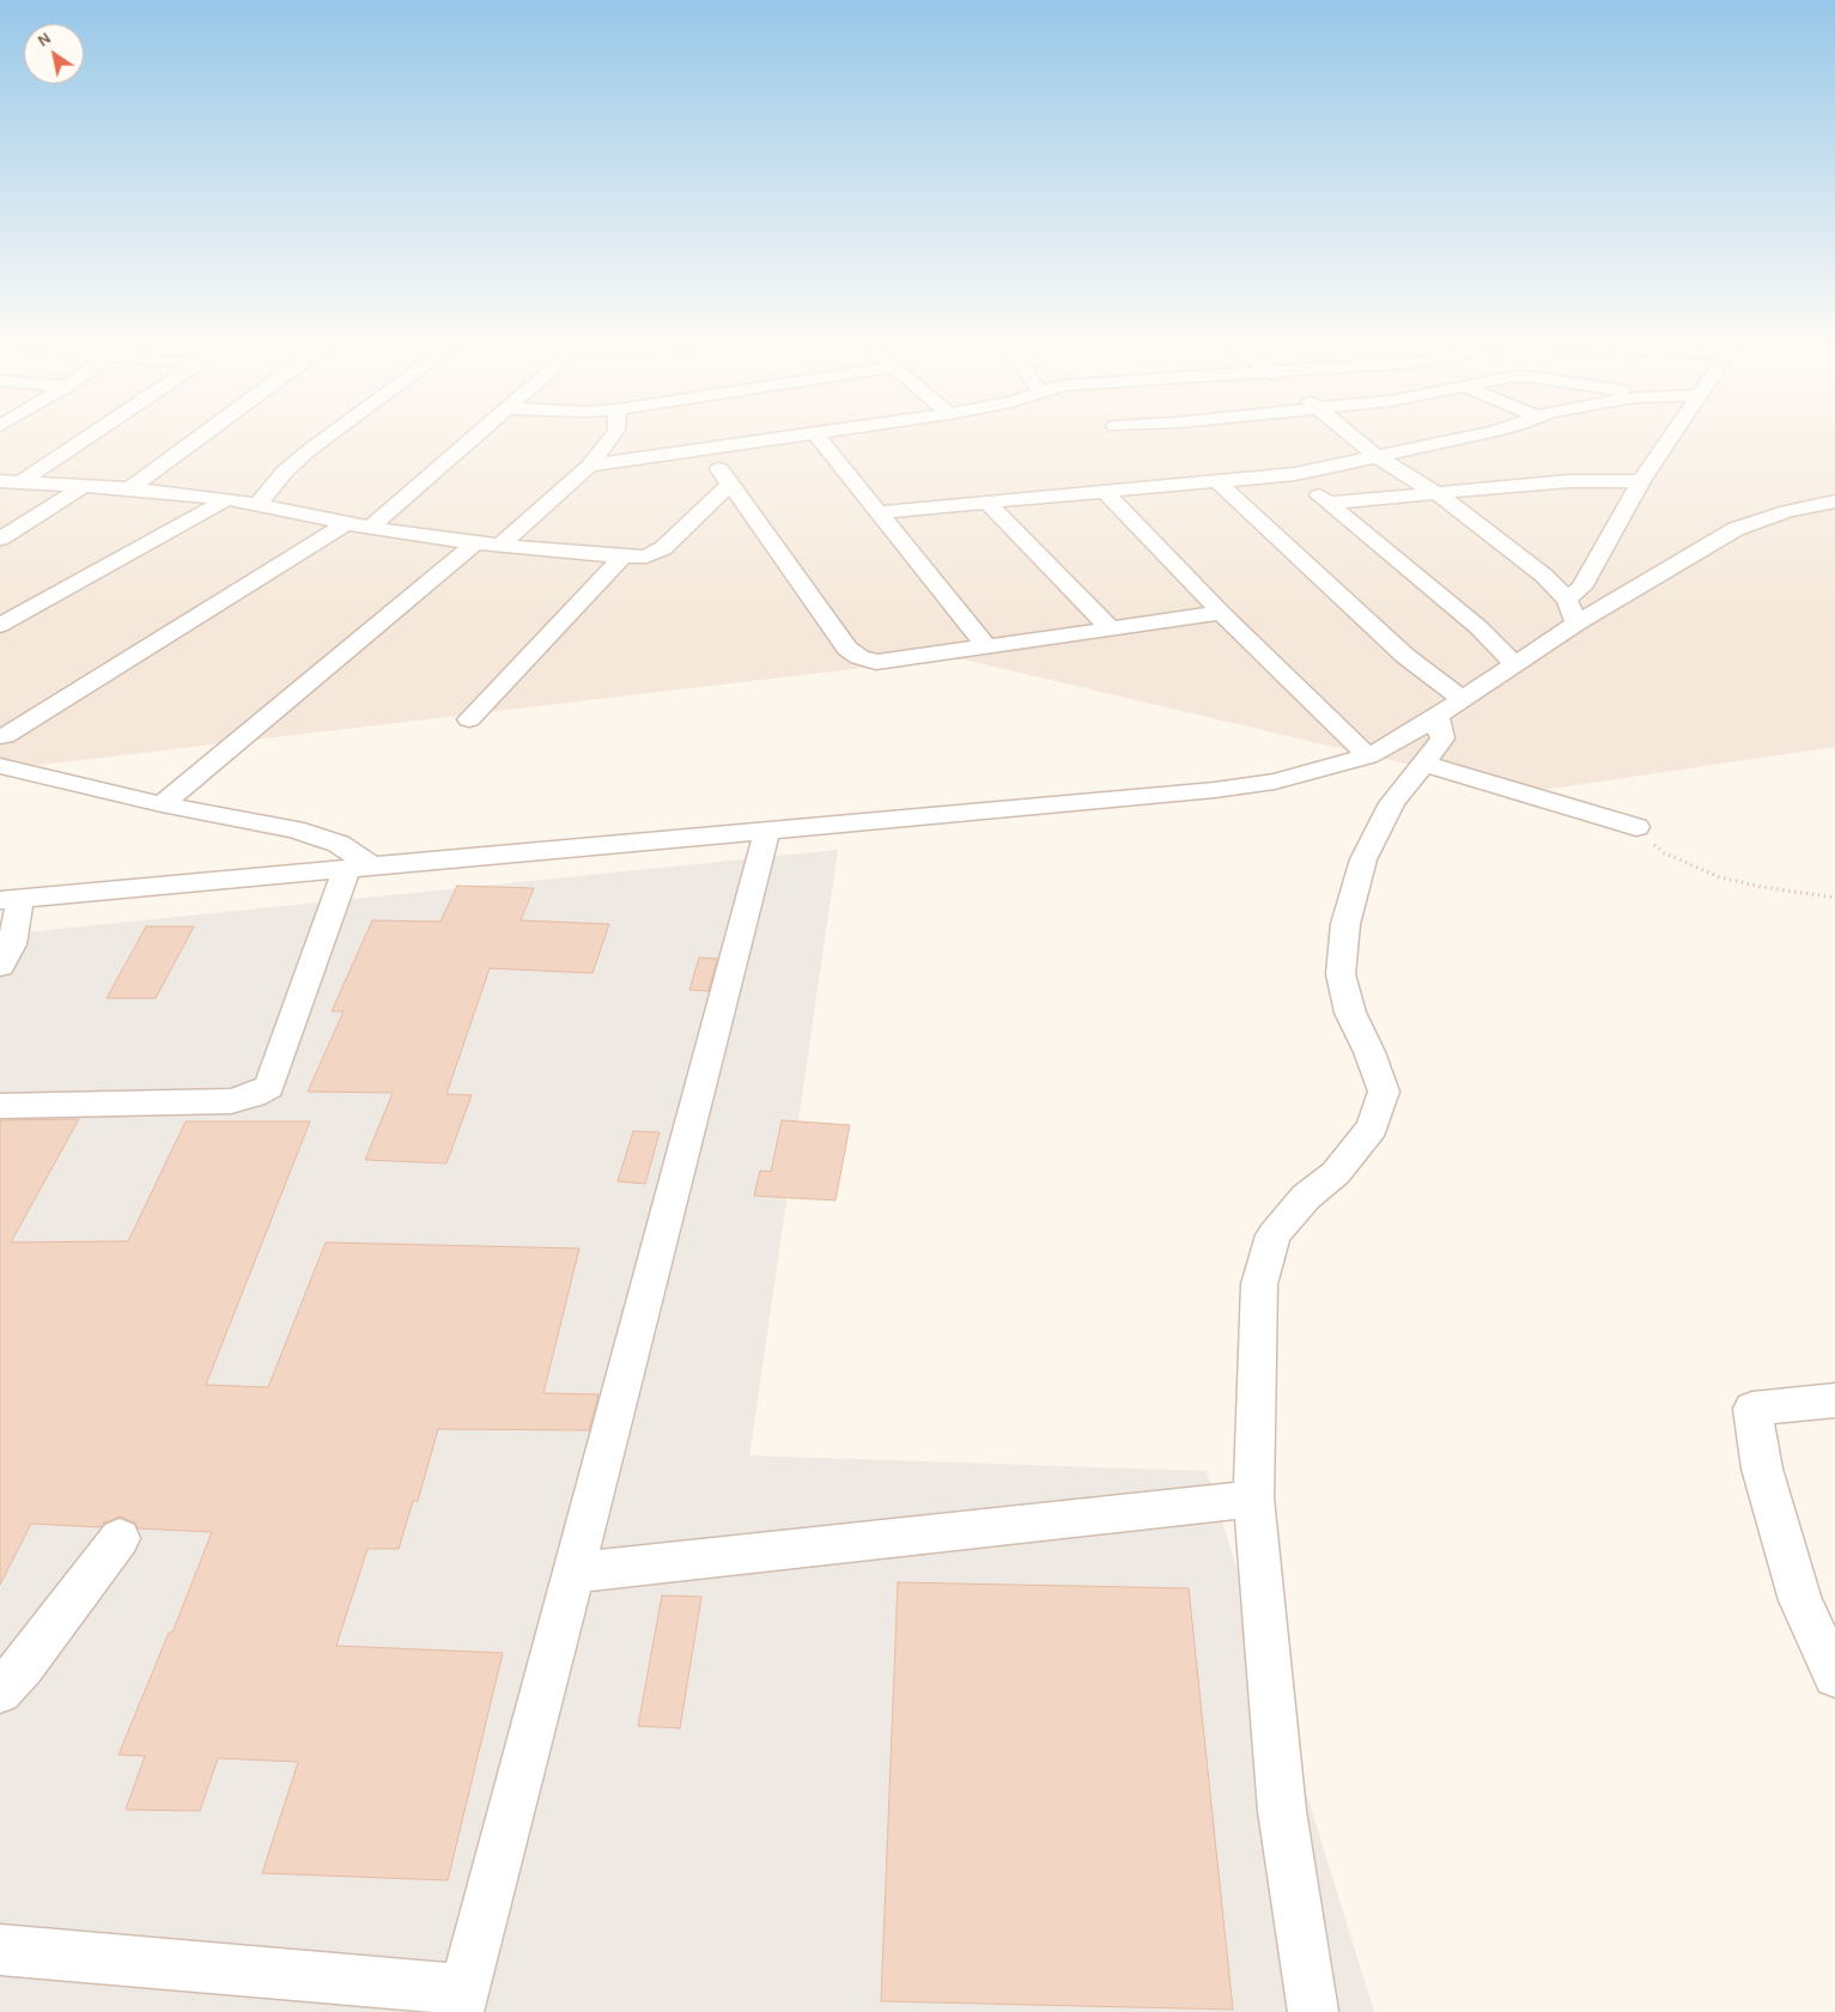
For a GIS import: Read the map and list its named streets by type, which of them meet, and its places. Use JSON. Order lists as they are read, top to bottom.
{
  "north": "top left"
}
